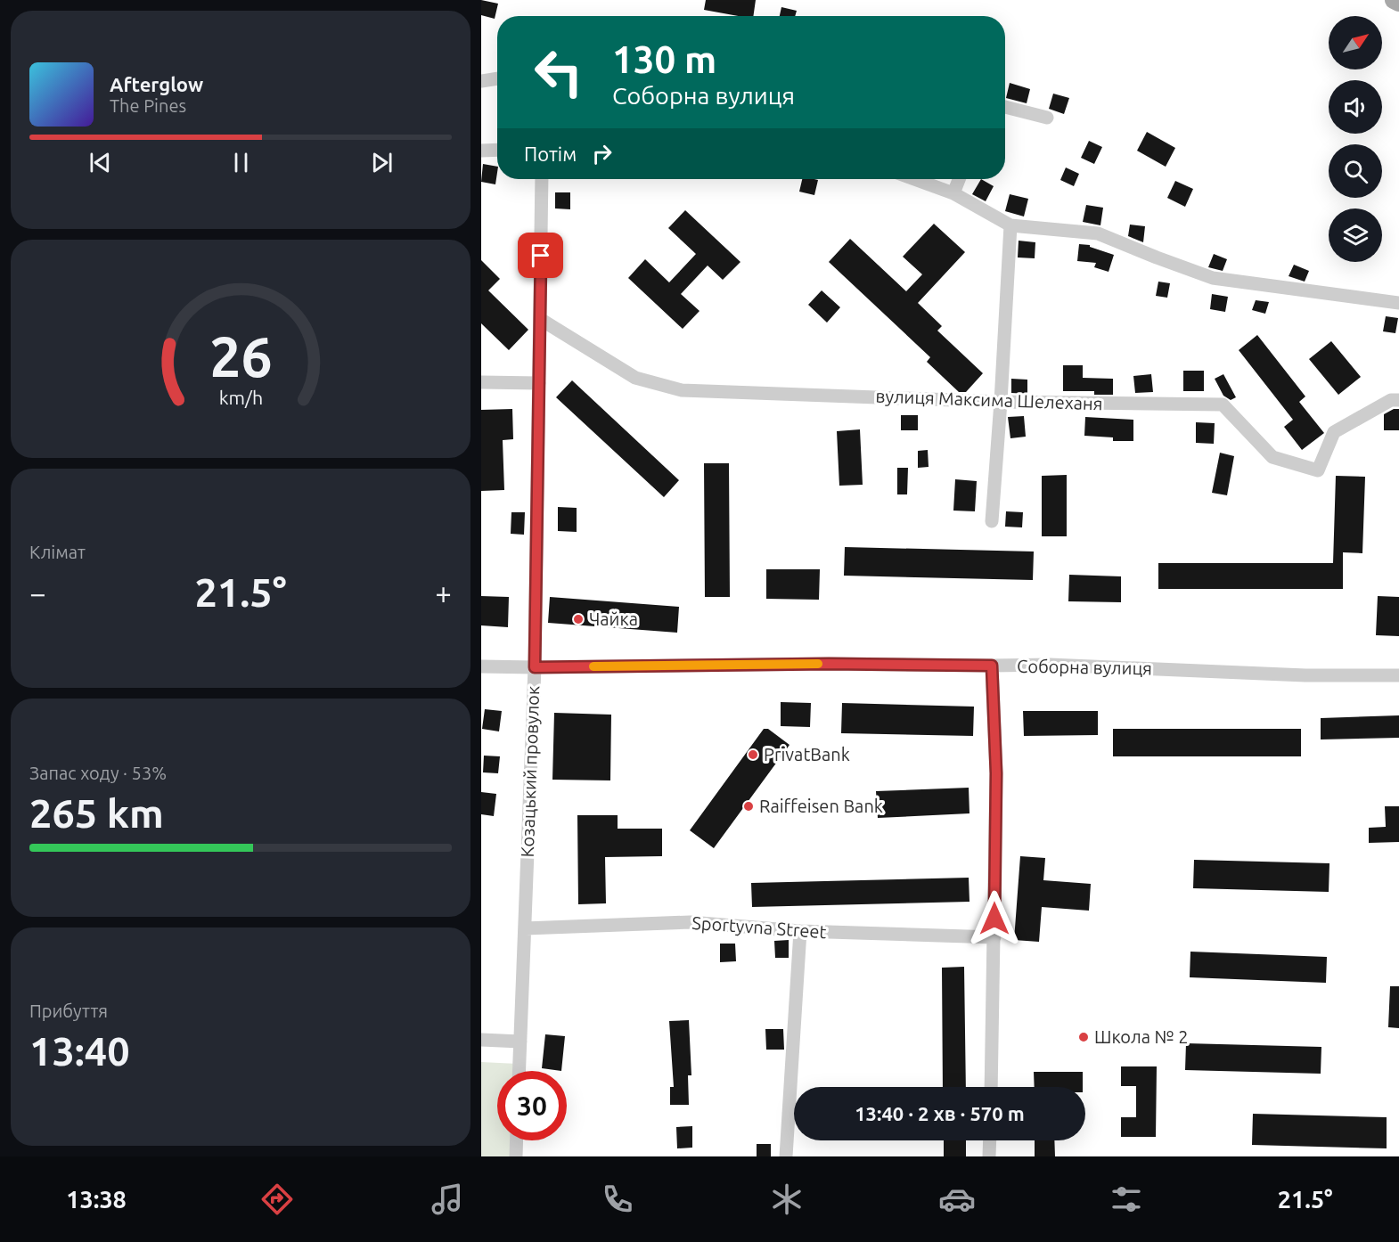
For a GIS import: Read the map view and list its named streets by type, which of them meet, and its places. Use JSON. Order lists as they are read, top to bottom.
{
  "streets": {
    "street": [
      "вулиця Максима Шелеханя",
      "Соборна вулиця",
      "Козацький провулок",
      "Sportyvna Street"
    ]
  },
  "crossings": [
    ["вулиця Максима Шелеханя", "Козацький провулок"],
    ["Соборна вулиця", "Козацький провулок"],
    ["Козацький провулок", "Sportyvna Street"]
  ],
  "places": [
    "Чайка",
    "PrivatBank",
    "Raiffeisen Bank",
    "Школа № 2"
  ],
  "north": "top right",
  "page": {
    "turn": ["130 m", "Соборна вулиця"],
    "song": ["Afterglow", "The Pines"],
    "then": "Потім",
    "tile": [
      "Клімат",
      ["Запас ходу · 53%", "265 km"],
      ["Прибуття", "13:40"]
    ],
    "heat": ["−", "21.5°", "+"],
    "limit": "30",
    "trip": "13:40 · 2 хв · 570 m",
    "tabs": ["13:38", "21.5°"],
    "gauge": ["26", "km/h"]
  }
}
